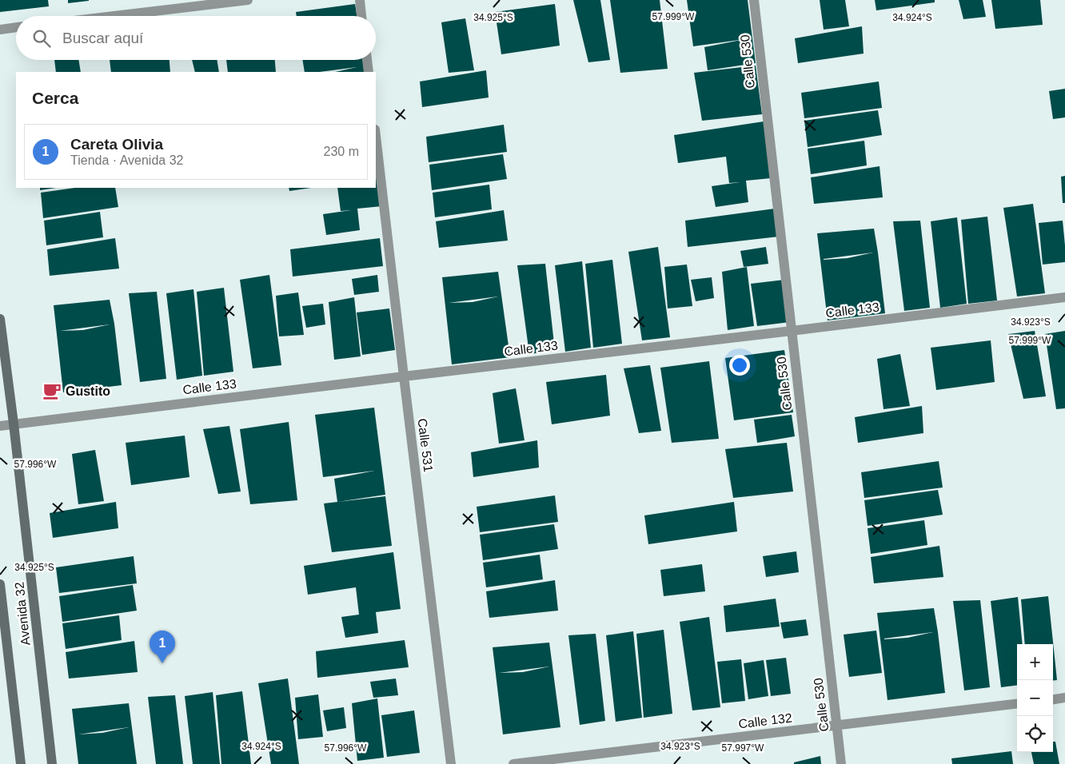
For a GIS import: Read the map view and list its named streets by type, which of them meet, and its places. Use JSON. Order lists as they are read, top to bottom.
{
  "streets": {
    "main road": ["Avenida 32"],
    "street": [
      "Calle 530",
      "Calle 133",
      "Calle 531",
      "Calle 132"
    ]
  },
  "crossings": [
    ["Calle 530", "Calle 133"],
    ["Calle 530", "Calle 132"],
    ["Calle 133", "Calle 531"],
    ["Calle 133", "Avenida 32"]
  ],
  "places": {
    "cafe": ["Gustito"]
  },
  "page": {
    "search": "Buscar aquí",
    "heading": "Cerca",
    "list": [
      {
        "mark": "1",
        "name": "Careta Olivia",
        "note": "Tienda · Avenida 32",
        "value": "230 m"
      }
    ],
    "pins": "1",
    "map_buttons": ["+", "−"]
  },
  "coordinates": [
    "57.999°W",
    "34.925°S",
    "34.924°S",
    "34.923°S",
    "57.996°W",
    "57.997°W"
  ]
}
